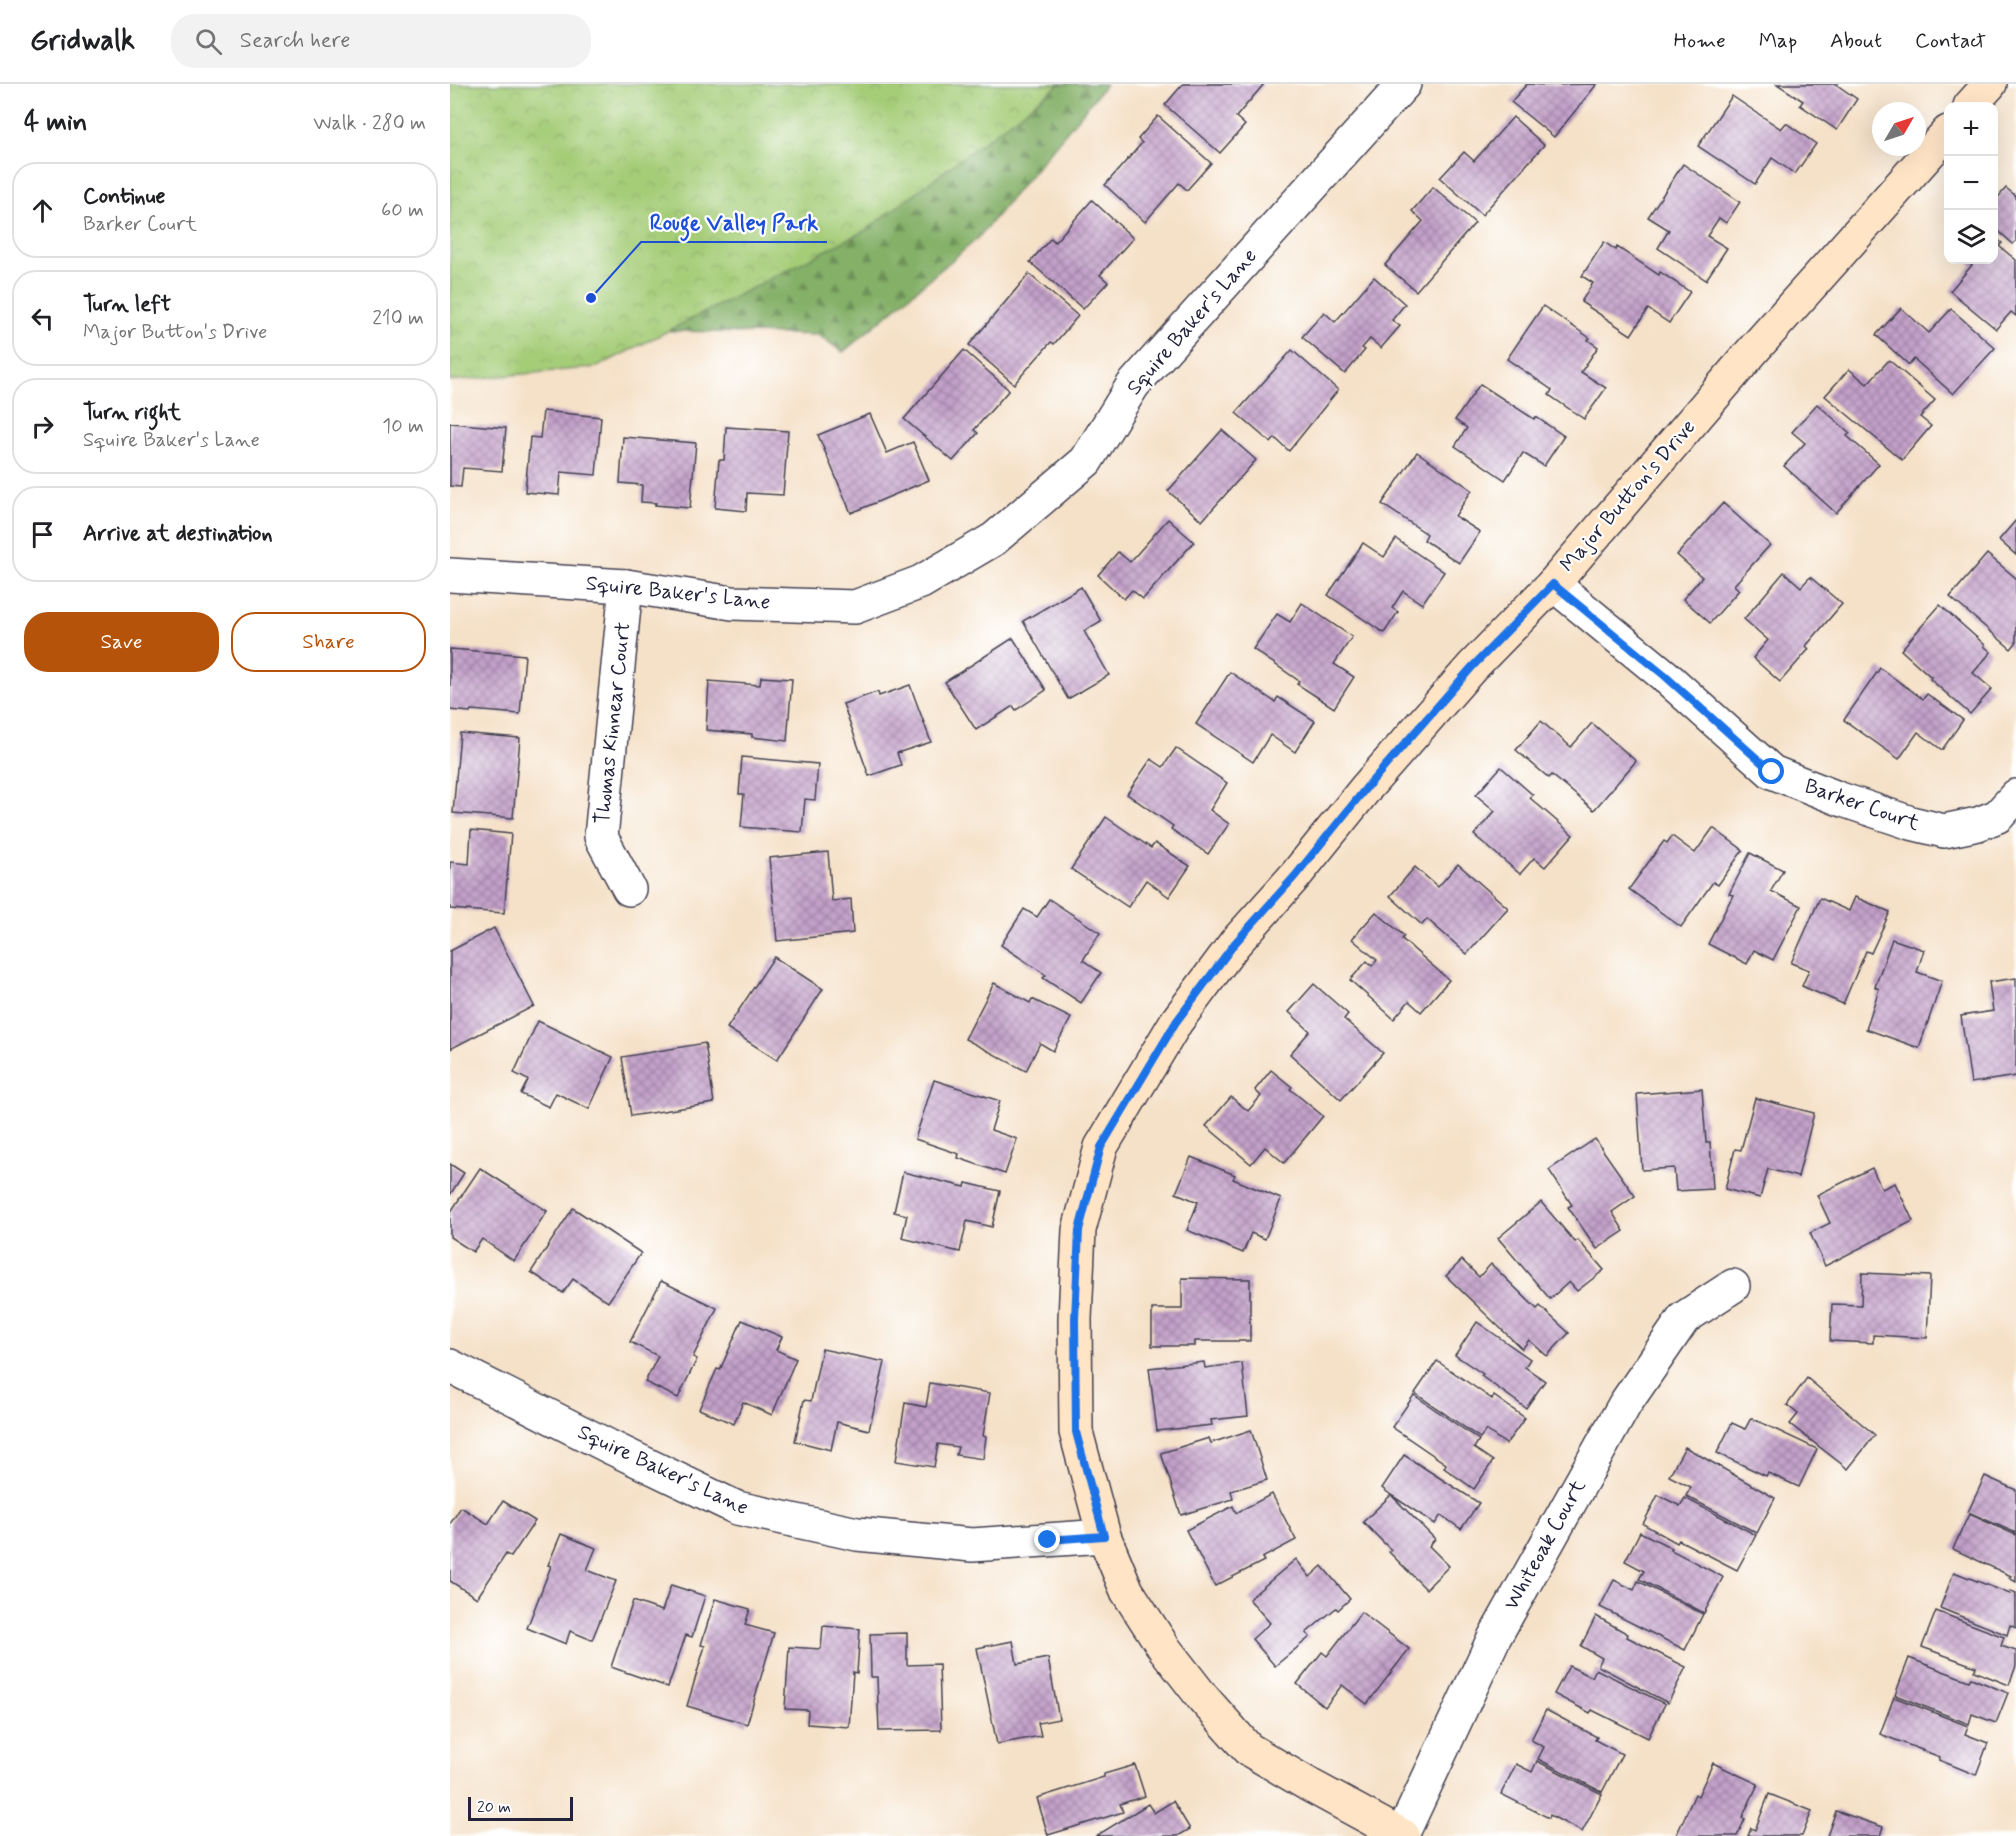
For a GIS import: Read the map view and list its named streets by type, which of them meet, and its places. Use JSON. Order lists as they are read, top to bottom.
{
  "streets": {
    "street": [
      "Squire Baker's Lane",
      "Major Button's Drive",
      "Thomas Kinnear Court",
      "Barker Court",
      "Whiteoak Court"
    ]
  },
  "crossings": [
    ["Squire Baker's Lane", "Major Button's Drive"],
    ["Squire Baker's Lane", "Thomas Kinnear Court"],
    ["Major Button's Drive", "Barker Court"],
    ["Major Button's Drive", "Whiteoak Court"]
  ],
  "places": ["Rouge Valley Park"],
  "scale_bar": "20 m",
  "north": "top right",
  "page": {
    "header": "Gridwalk",
    "search": "Search here",
    "nav": [
      "Home",
      "Map",
      "About",
      "Contact"
    ],
    "heading": ["4 min", "Walk · 280 m"],
    "map_buttons": ["+", "−"],
    "list": [
      ["Continue", "Barker Court", "60 m"],
      ["Turn left", "Major Button's Drive", "210 m"],
      ["Turn right", "Squire Baker's Lane", "10 m"],
      "Arrive at destination"
    ],
    "buttons": ["Save", "Share"],
    "scale": "20 m"
  }
}
